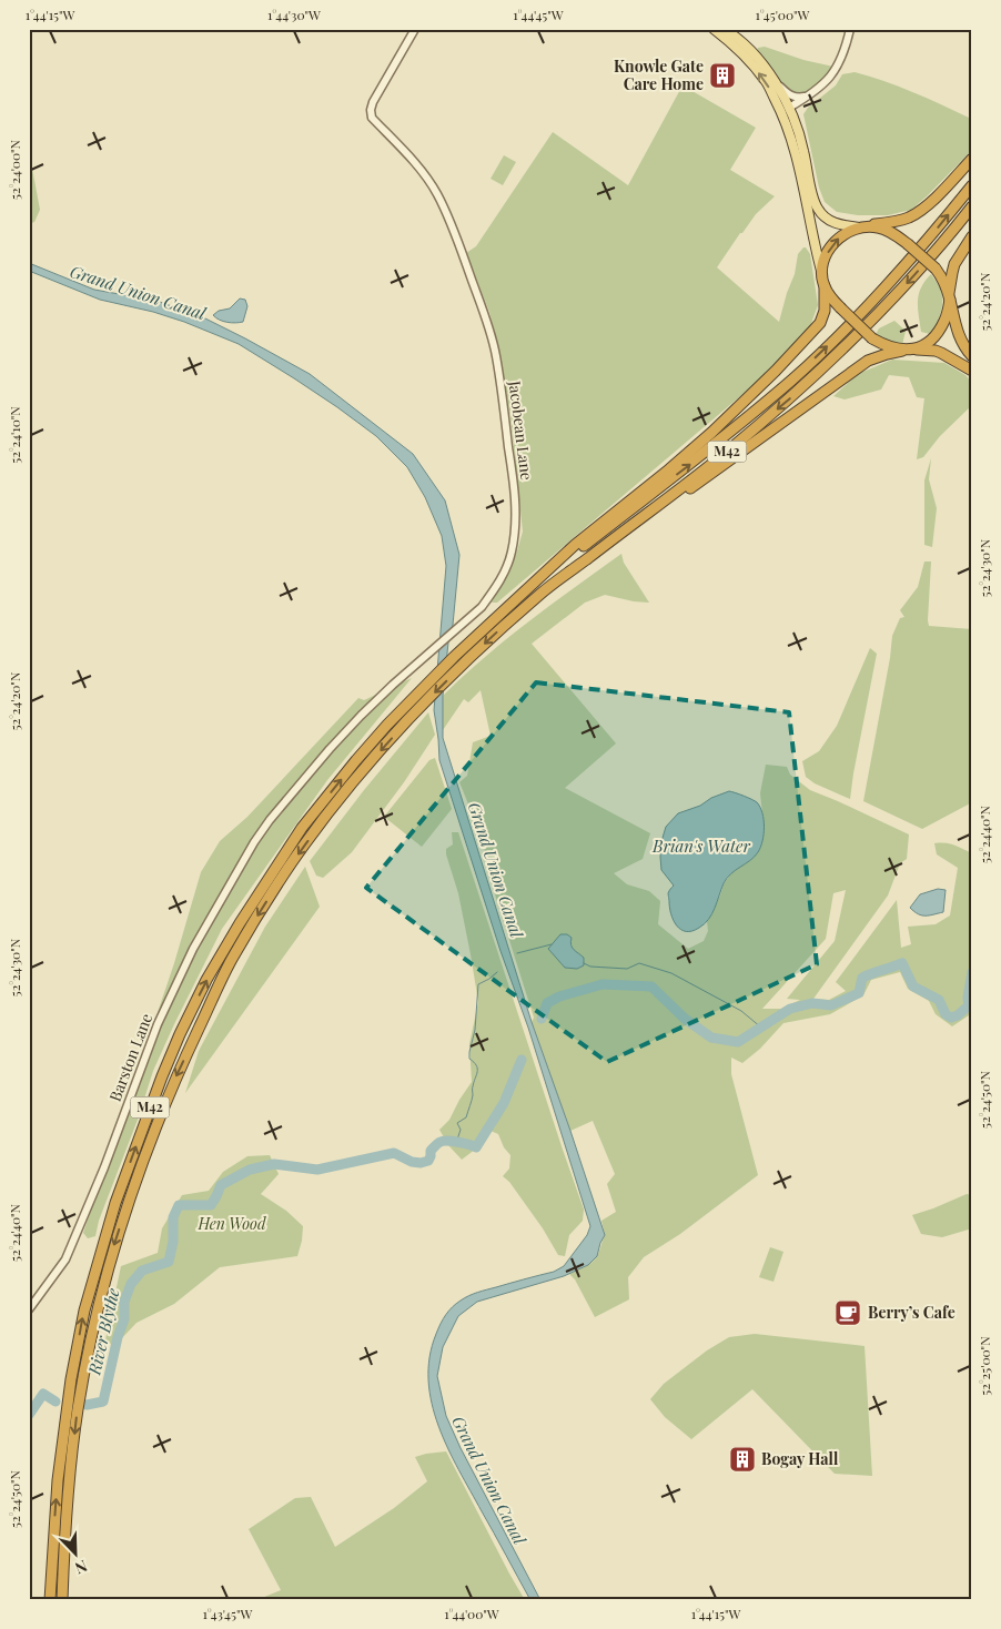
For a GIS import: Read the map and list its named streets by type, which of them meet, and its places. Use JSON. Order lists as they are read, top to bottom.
{
  "streets": {
    "highway": ["M42"],
    "street": ["Jacobean Lane", "Barston Lane"]
  },
  "crossings": [
    ["Jacobean Lane", "Barston Lane"]
  ],
  "water": ["Grand Union Canal", "Brian's Water", "River Blythe"],
  "parks": ["Hen Wood"],
  "places": {
    "building": ["Knowle Gate Care Home", "Bogay Hall"],
    "cafe": ["Berry’s Cafe"]
  },
  "north": "bottom right",
  "coordinates": [
    "1°44'15\"W",
    "1°44'30\"W",
    "1°44'45\"W",
    "1°45'00\"W",
    "52°24'00\"N",
    "52°24'20\"N",
    "52°24'10\"N",
    "52°24'30\"N",
    "52°24'40\"N",
    "52°24'50\"N",
    "52°25'00\"N",
    "1°43'45\"W",
    "1°44'00\"W"
  ]
}
